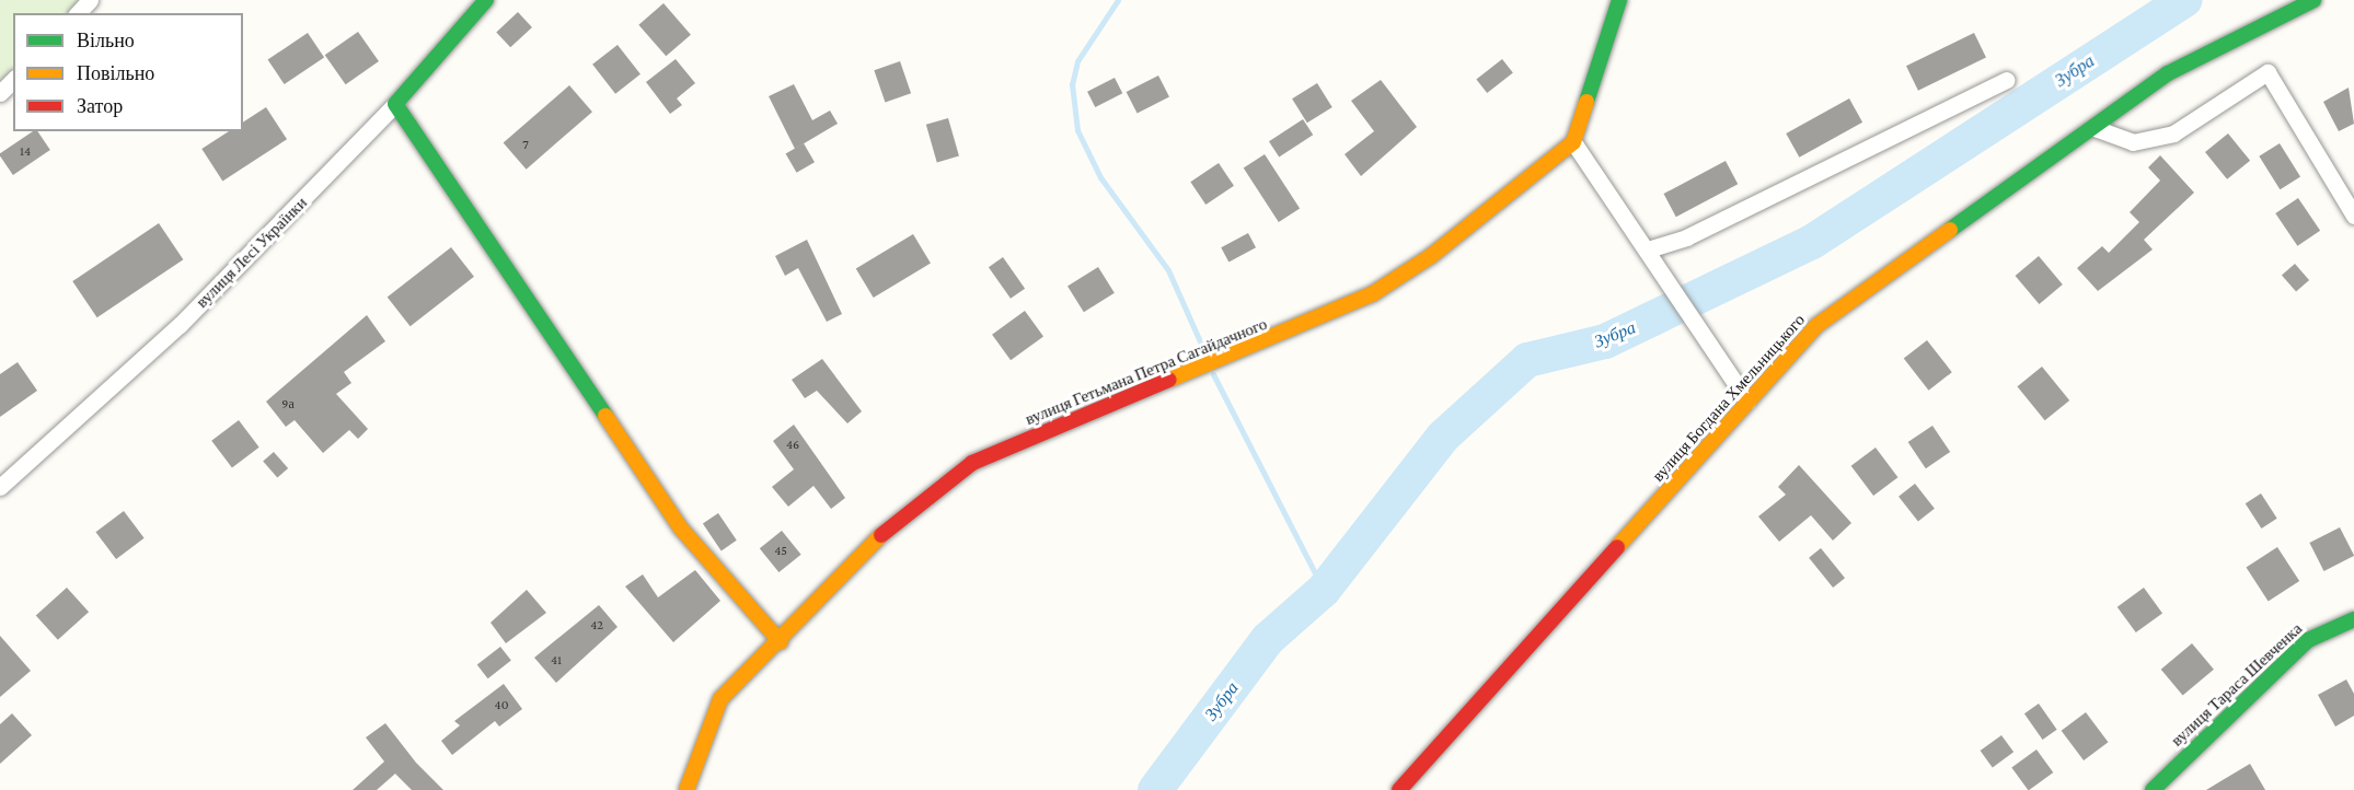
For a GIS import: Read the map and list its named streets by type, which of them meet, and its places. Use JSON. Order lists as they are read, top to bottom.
{
  "streets": {
    "street": [
      "вулиця Лесі Українки",
      "вулиця Гетьмана Петра Сагайдачного",
      "вулиця Богдана Хмельницького",
      "вулиця Тараса Шевченка"
    ]
  },
  "water": ["Зубра"],
  "house_numbers": [
    "7",
    "14",
    "9а",
    "46",
    "45",
    "42",
    "41",
    "40"
  ],
  "legend": ["Вільно", "Повільно", "Затор"]
}
